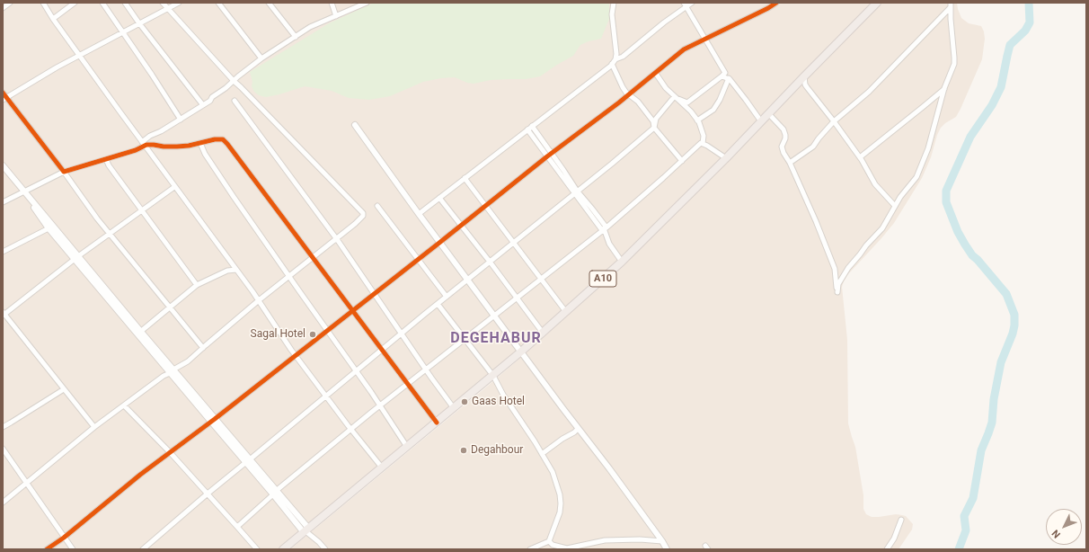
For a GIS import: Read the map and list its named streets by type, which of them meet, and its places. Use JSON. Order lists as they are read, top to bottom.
{
  "streets": {
    "highway": ["A10"]
  },
  "districts": ["DEGEHABUR"],
  "places": ["Sagal Hotel", "Gaas Hotel", "Degahbour"],
  "north": "bottom left"
}
